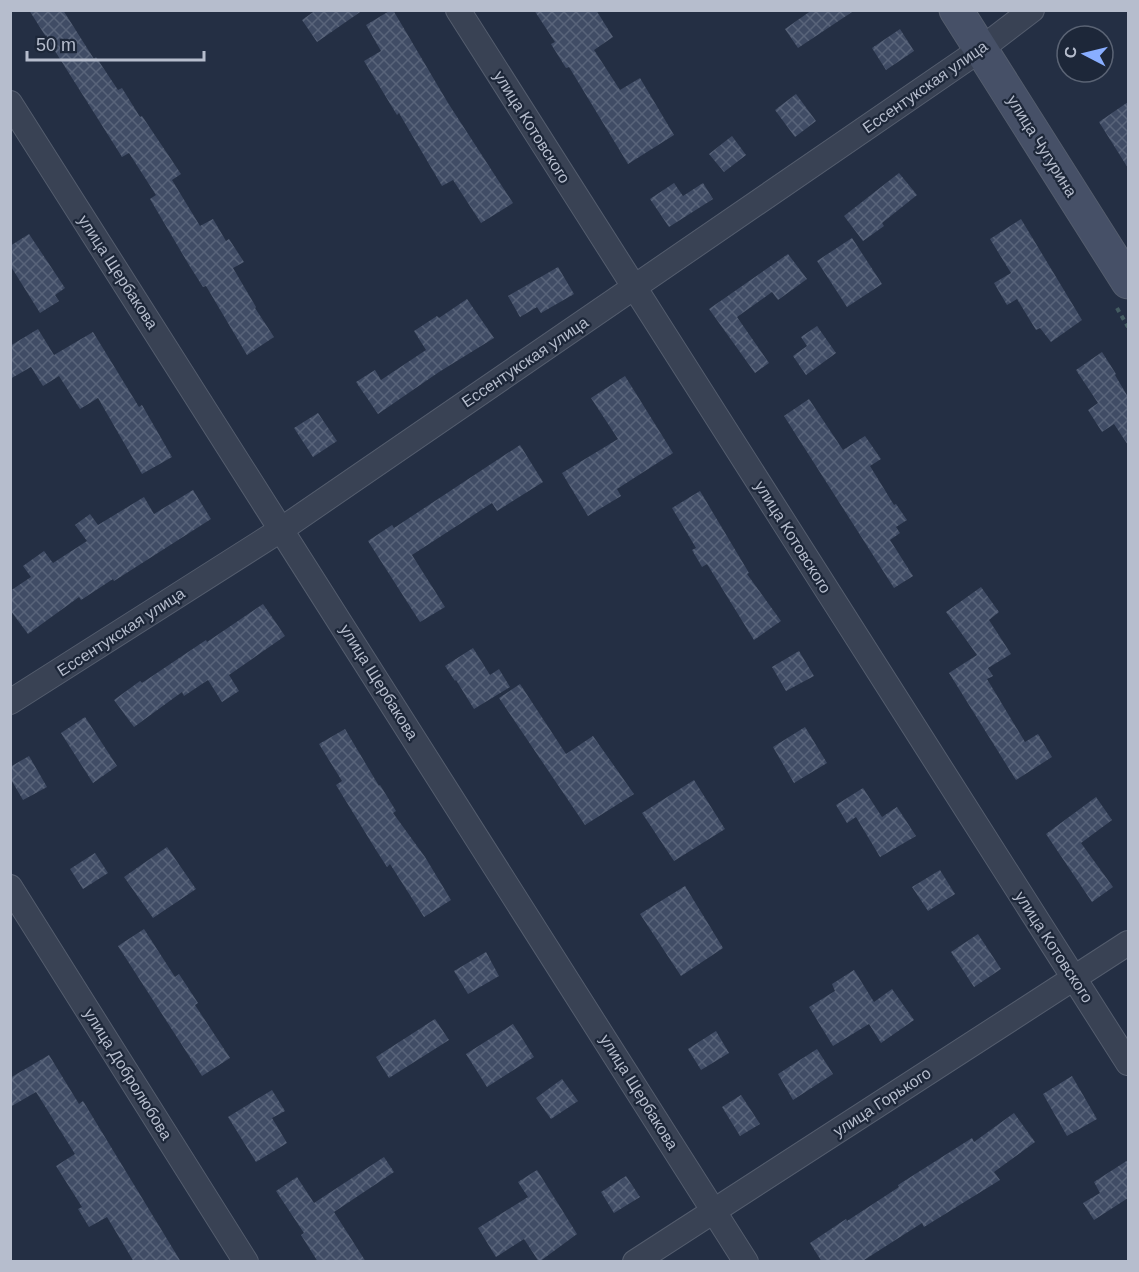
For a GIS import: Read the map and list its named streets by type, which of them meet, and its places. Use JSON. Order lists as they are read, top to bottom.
{
  "streets": {
    "street": [
      "Ессентукская улица",
      "улица Котовского",
      "улица Чугурина",
      "улица Щербакова",
      "улица Добролюбова",
      "улица Горького"
    ]
  },
  "crossings": [
    ["Ессентукская улица", "улица Котовского"],
    ["Ессентукская улица", "улица Чугурина"],
    ["Ессентукская улица", "улица Щербакова"],
    ["улица Котовского", "улица Горького"],
    ["улица Щербакова", "улица Горького"]
  ],
  "scale_bar": "50 m",
  "north": "left"
}
